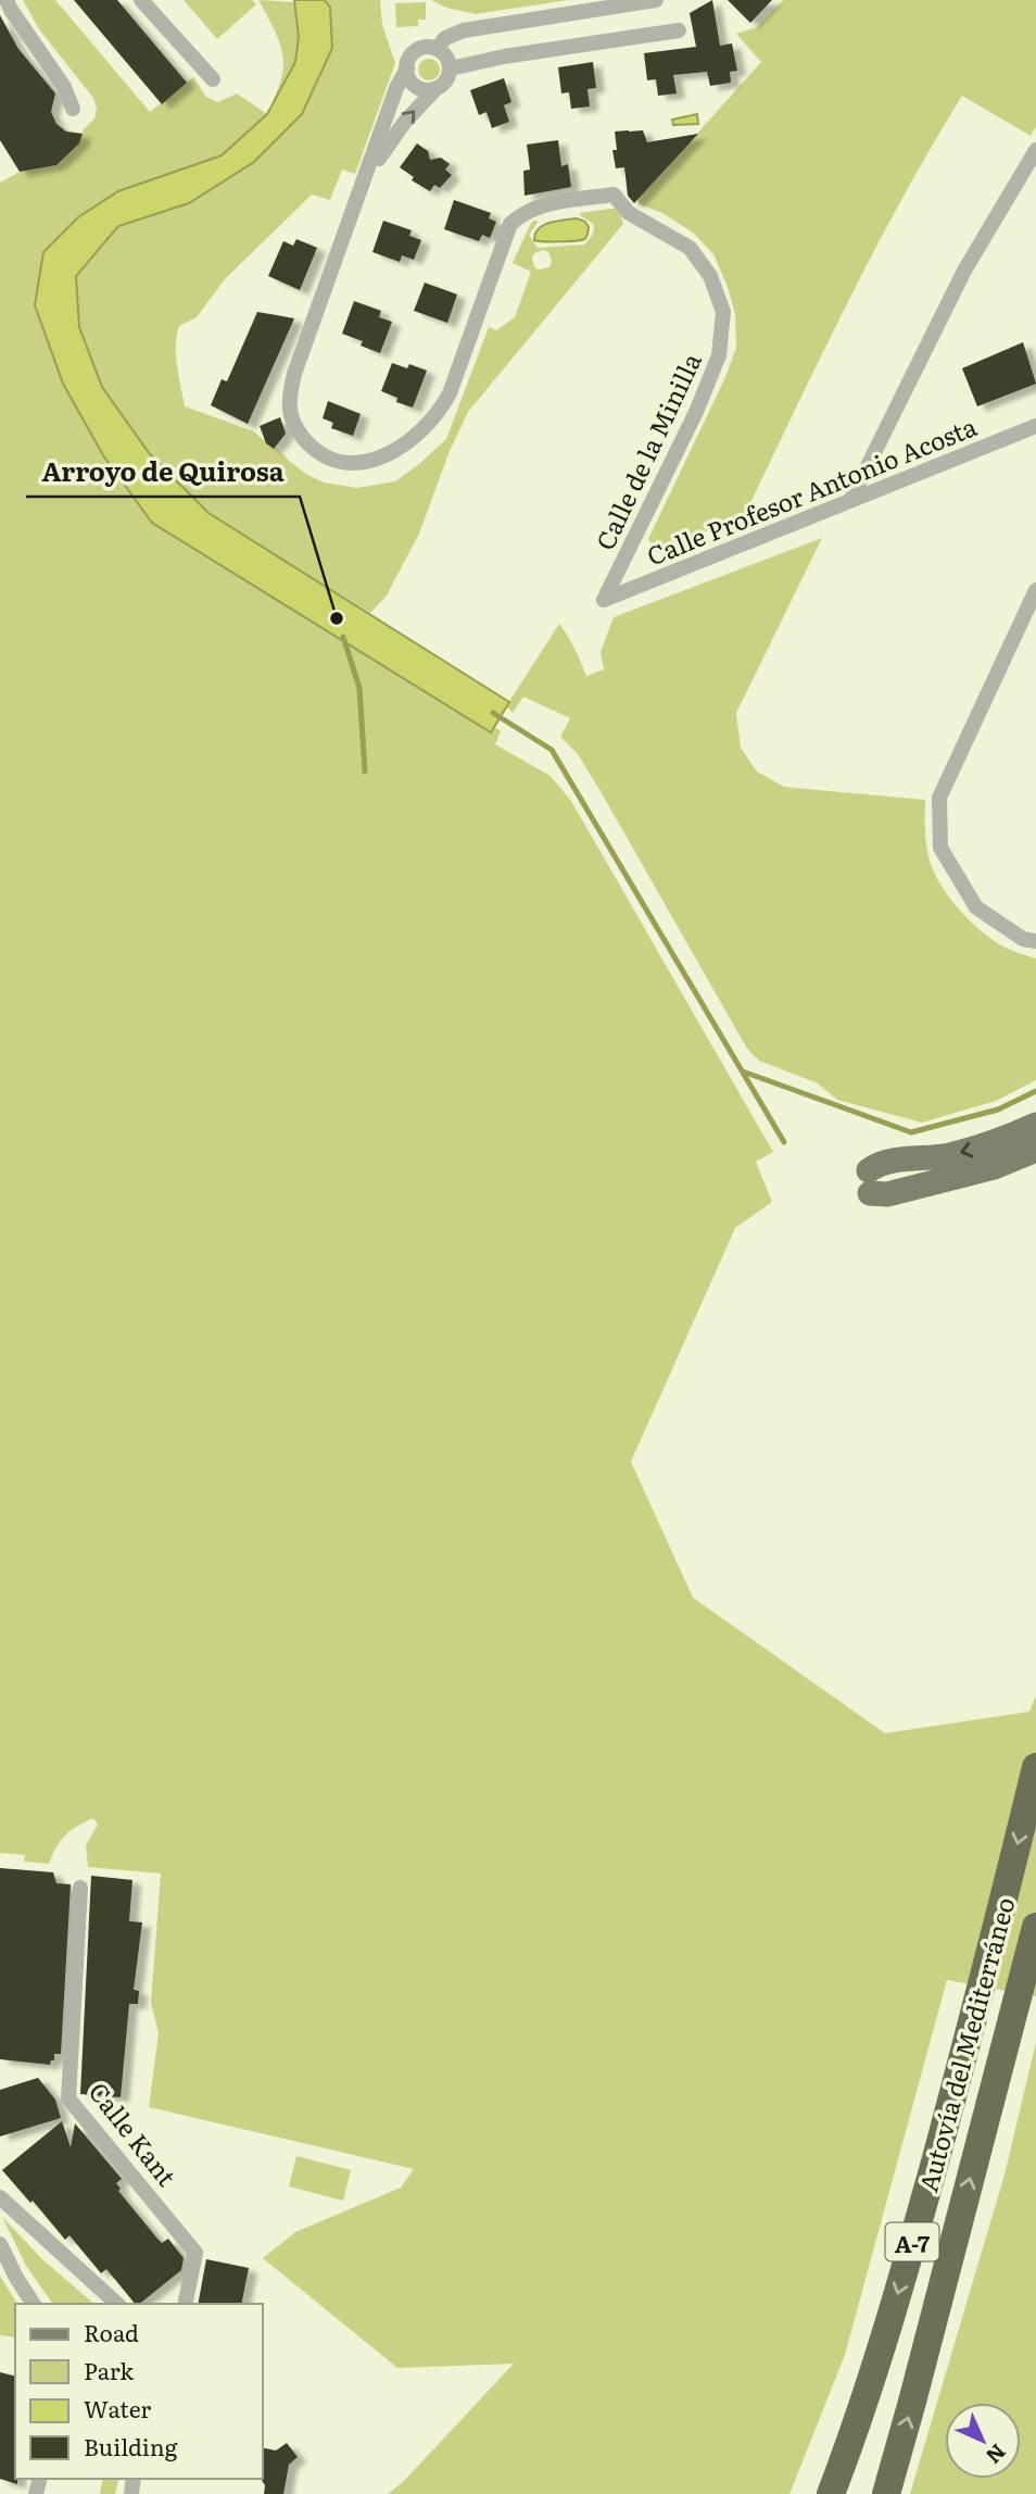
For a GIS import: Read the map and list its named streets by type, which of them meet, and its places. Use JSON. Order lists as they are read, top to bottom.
{
  "streets": {
    "highway": ["Autovía del Mediterráneo", "A-7"],
    "street": ["Calle de la Minilla", "Calle Profesor Antonio Acosta", "Calle Kant"]
  },
  "crossings": [
    ["Calle de la Minilla", "Calle Profesor Antonio Acosta"]
  ],
  "places": ["Arroyo de Quirosa"],
  "legend": [
    "Road",
    "Park",
    "Water",
    "Building"
  ],
  "north": "bottom right"
}
